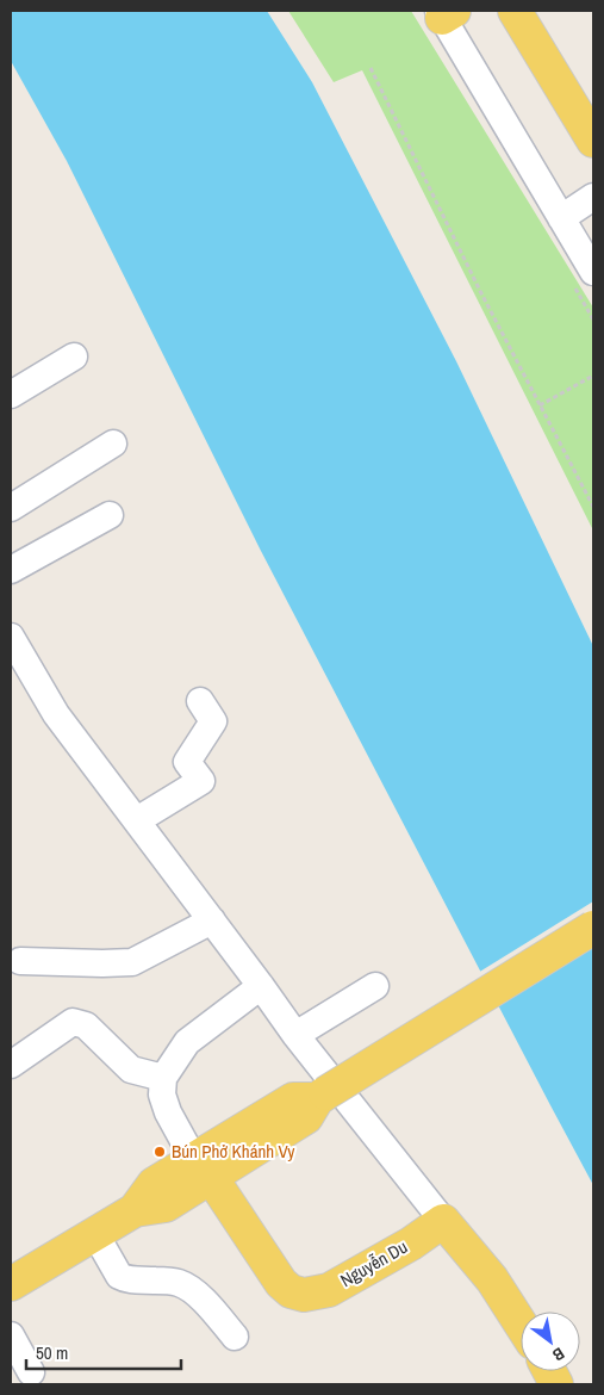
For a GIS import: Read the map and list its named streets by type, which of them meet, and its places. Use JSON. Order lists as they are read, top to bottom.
{
  "streets": {
    "main road": ["Nguyễn Du"]
  },
  "places": ["Bún Phở Khánh Vy"],
  "scale_bar": "50 m",
  "north": "bottom right"
}
